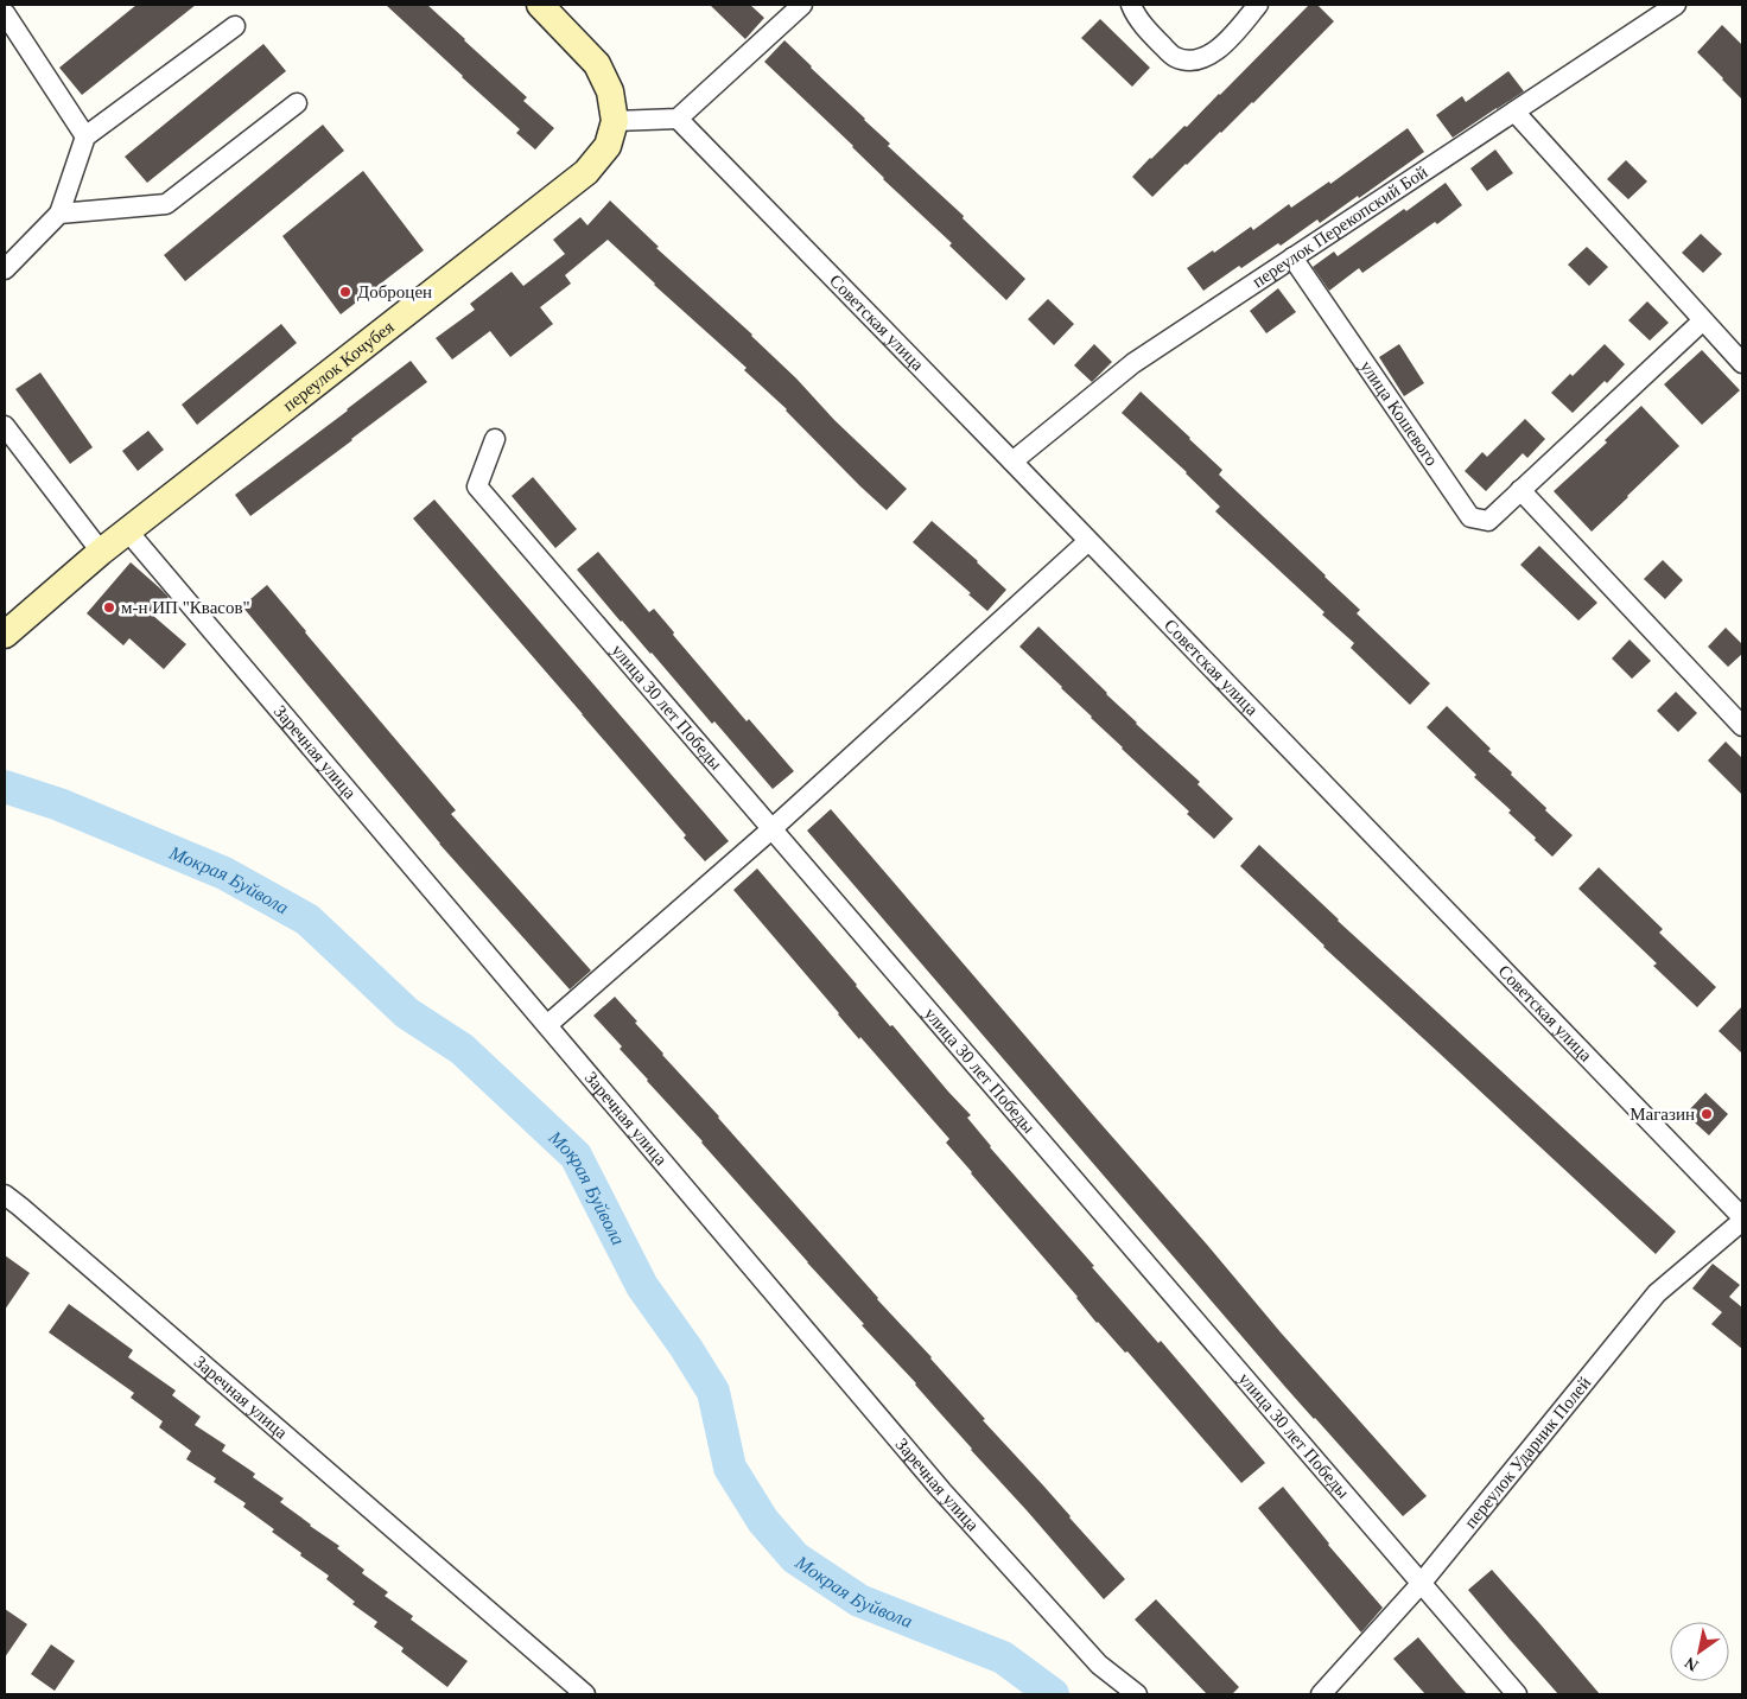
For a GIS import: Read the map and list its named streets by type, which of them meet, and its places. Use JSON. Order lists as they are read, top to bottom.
{
  "streets": {
    "main road": ["переулок Кочубея"],
    "street": [
      "переулок Перекопский Бой",
      "Советская улица",
      "улица Кошевого",
      "улица 30 лет Победы",
      "Заречная улица",
      "переулок Ударник Полей"
    ]
  },
  "crossings": [
    ["переулок Перекопский Бой", "Советская улица"],
    ["переулок Перекопский Бой", "улица Кошевого"],
    ["Советская улица", "переулок Ударник Полей"],
    ["переулок Кочубея", "Заречная улица"],
    ["улица 30 лет Победы", "переулок Ударник Полей"]
  ],
  "water": ["Мокрая Буйвола"],
  "places": ["Доброцен", "м-н ИП \"Квасов\"", "Магазин"],
  "north": "bottom left"
}
